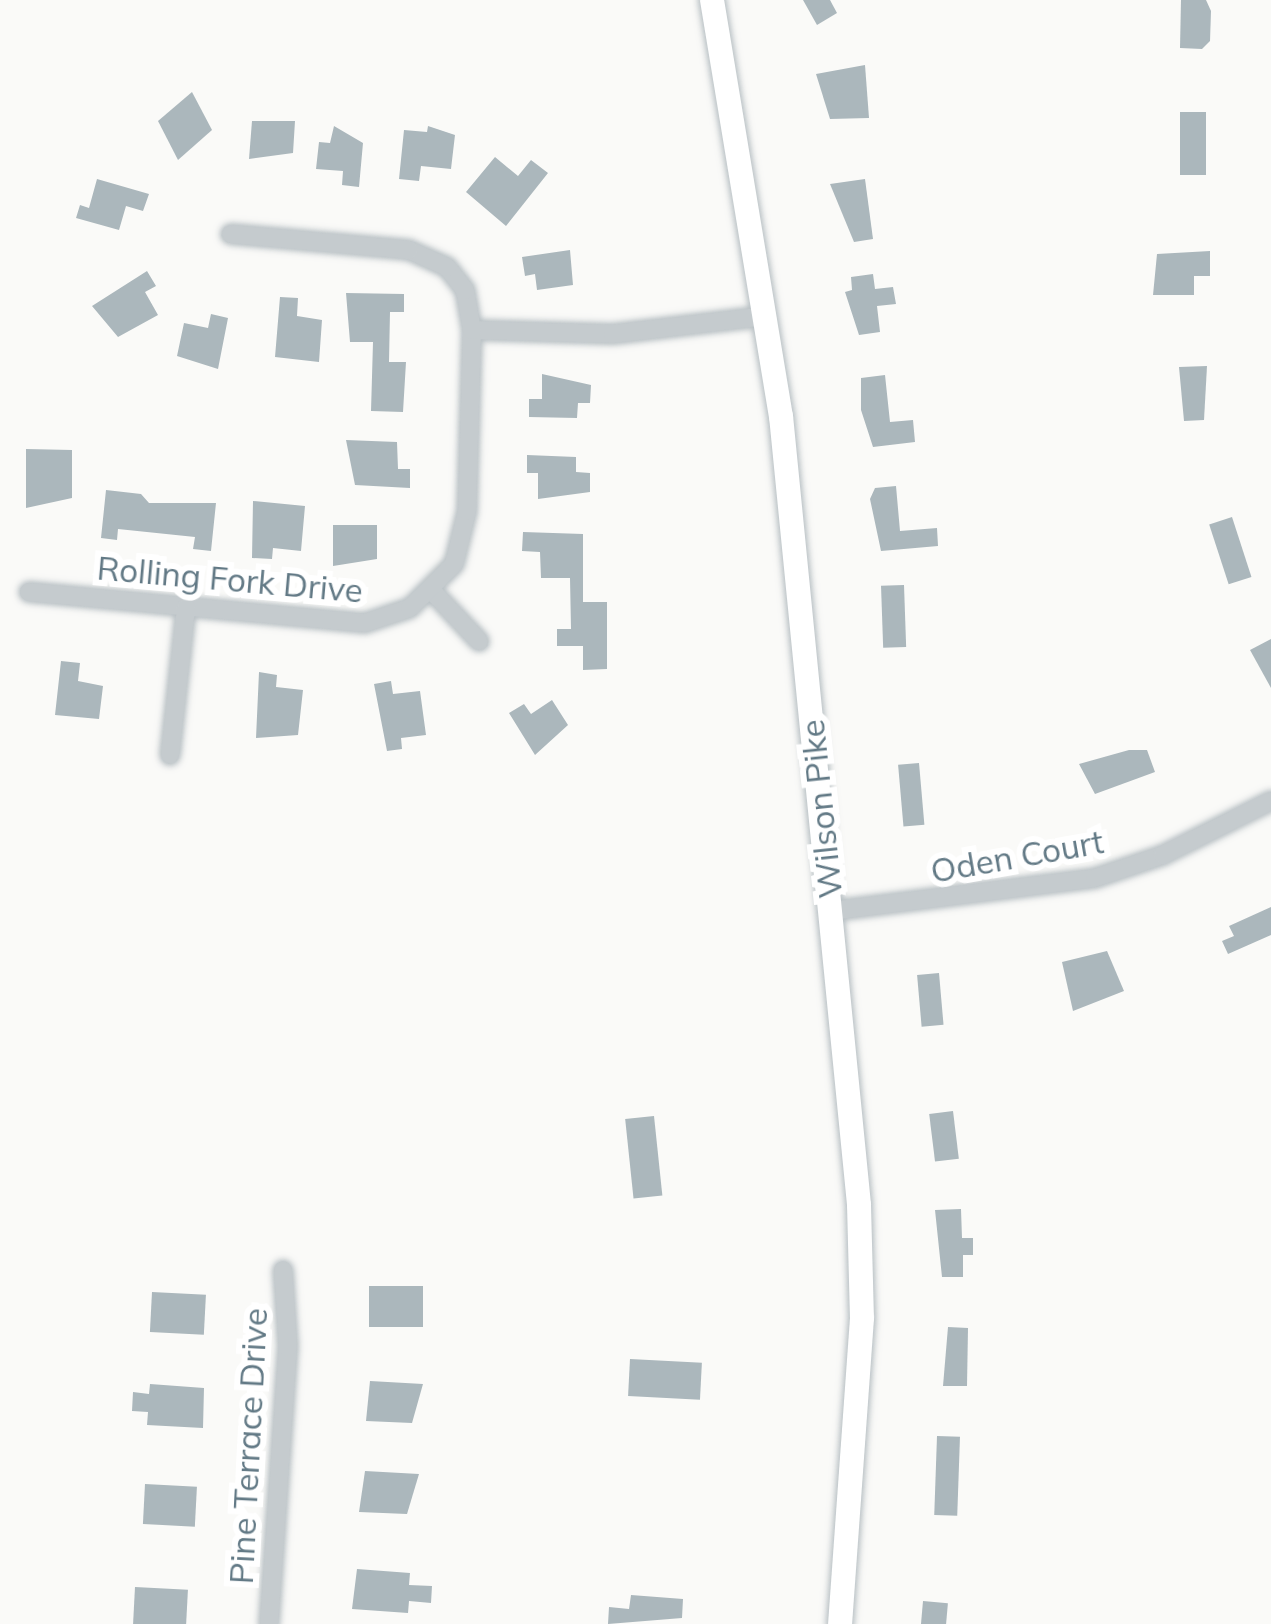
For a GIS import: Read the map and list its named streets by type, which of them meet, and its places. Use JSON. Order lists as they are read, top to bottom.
{
  "streets": {
    "main road": ["Wilson Pike"],
    "street": ["Rolling Fork Drive", "Oden Court", "Pine Terrace Drive"]
  },
  "crossings": [
    ["Wilson Pike", "Oden Court"]
  ]
}
